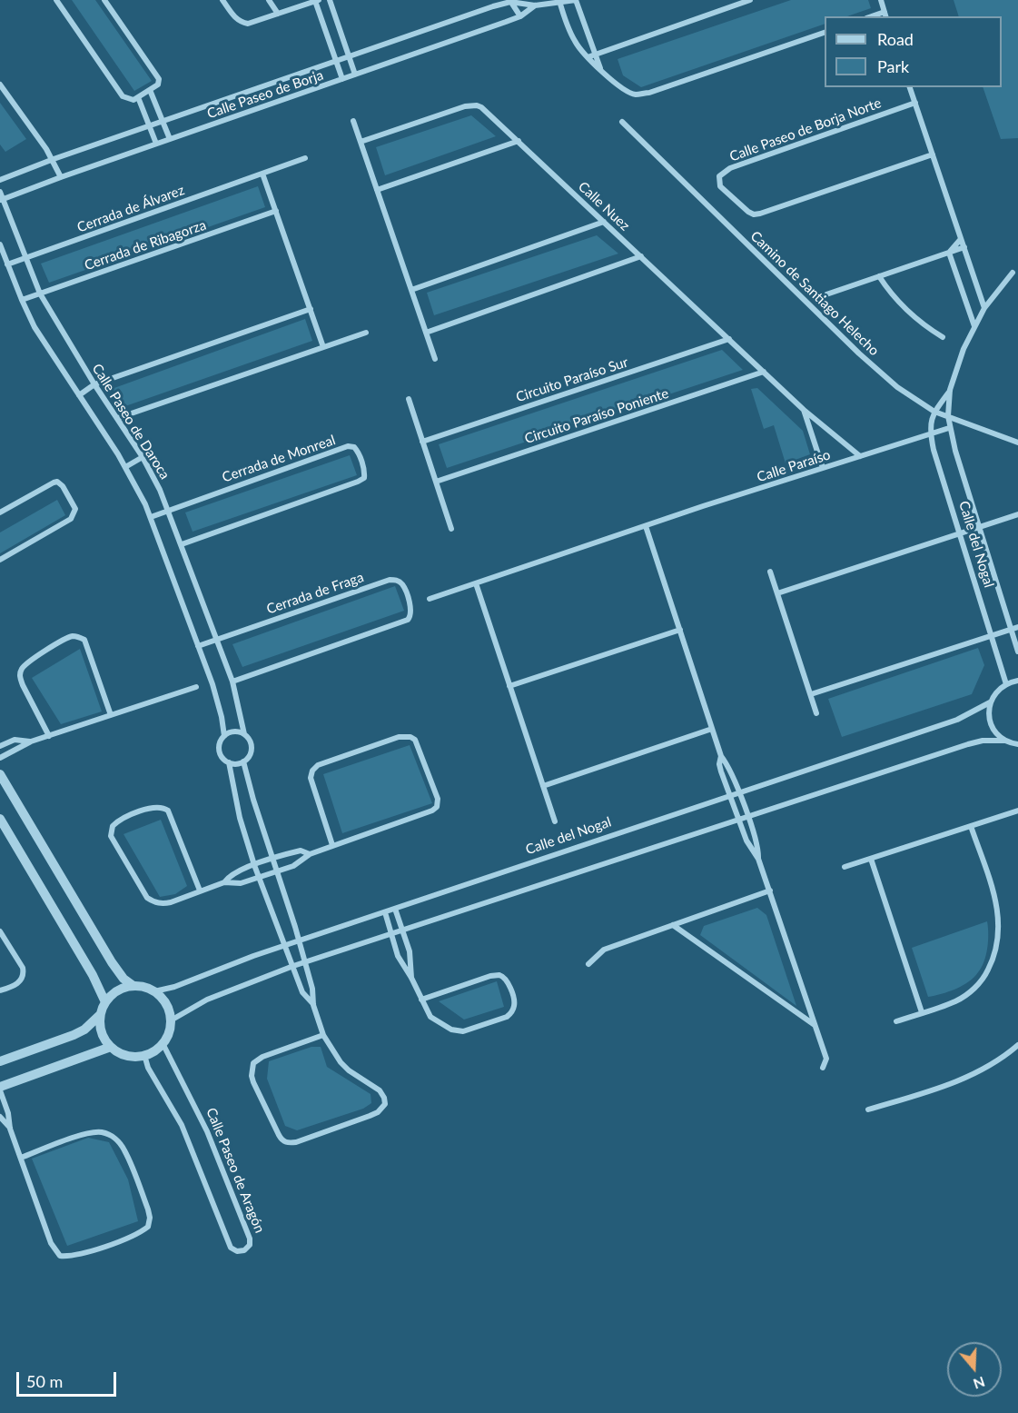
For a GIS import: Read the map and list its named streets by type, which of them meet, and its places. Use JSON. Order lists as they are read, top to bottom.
{
  "streets": {
    "street": [
      "Calle Paseo de Borja",
      "Calle Paseo de Borja Norte",
      "Calle Nuez",
      "Cerrada de Álvarez",
      "Cerrada de Ribagorza",
      "Camino de Santiago Helecho",
      "Circuito Paraíso Sur",
      "Circuito Paraíso Poniente",
      "Calle Paseo de Daroca",
      "Cerrada de Monreal",
      "Calle Paraíso",
      "Calle del Nogal",
      "Cerrada de Fraga",
      "Calle Paseo de Aragón"
    ]
  },
  "crossings": [
    ["Calle Paseo de Borja", "Calle Paseo de Daroca"],
    ["Calle Nuez", "Circuito Paraíso Sur"],
    ["Calle Nuez", "Circuito Paraíso Poniente"],
    ["Calle Nuez", "Calle Paraíso"],
    ["Cerrada de Álvarez", "Calle Paseo de Daroca"],
    ["Cerrada de Ribagorza", "Calle Paseo de Daroca"],
    ["Camino de Santiago Helecho", "Calle del Nogal"],
    ["Calle Paseo de Daroca", "Cerrada de Monreal"],
    ["Calle Paseo de Daroca", "Cerrada de Fraga"],
    ["Calle Paraíso", "Calle del Nogal"],
    ["Calle del Nogal", "Calle Paseo de Aragón"]
  ],
  "legend": ["Road", "Park"],
  "scale_bar": "50 m",
  "north": "bottom"
}
